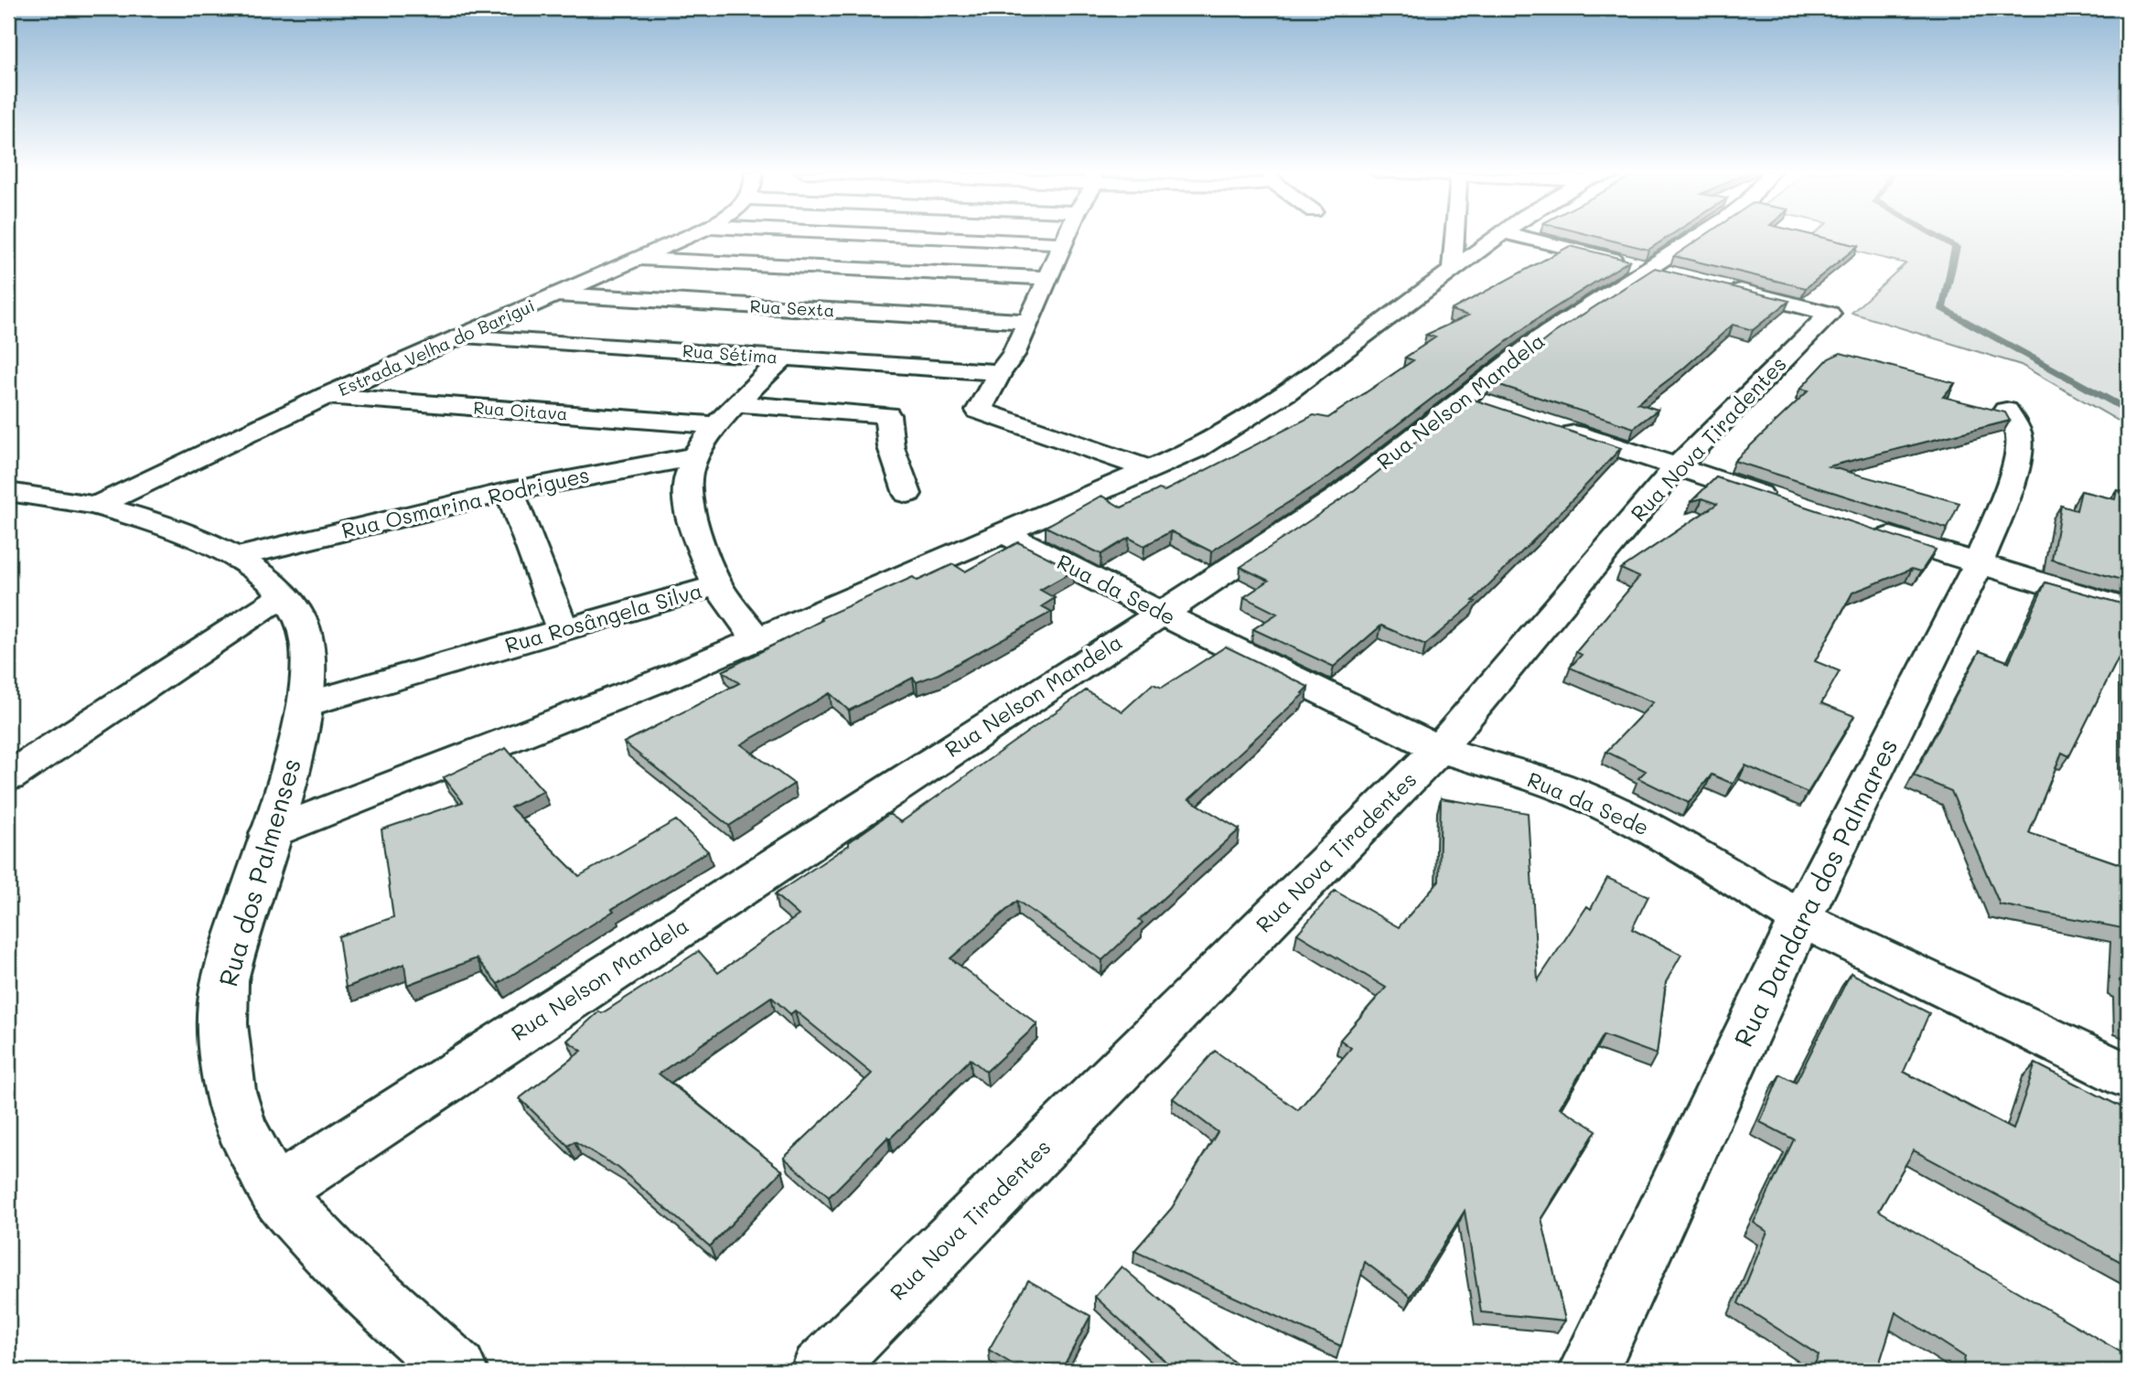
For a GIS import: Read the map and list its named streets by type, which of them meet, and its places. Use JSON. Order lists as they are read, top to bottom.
{
  "streets": {
    "street": [
      "Rua Sexta",
      "Estrada Velha do Barigui",
      "Rua Sétima",
      "Rua Nelson Mandela",
      "Rua Oitava",
      "Rua Nova Tiradentes",
      "Rua Osmarina Rodrigues",
      "Rua da Sede",
      "Rua Rosângela Silva",
      "Rua dos Palmenses",
      "Rua Dandara dos Palmares"
    ]
  },
  "crossings": [
    ["Rua Sexta", "Estrada Velha do Barigui"],
    ["Estrada Velha do Barigui", "Rua Sétima"],
    ["Estrada Velha do Barigui", "Rua Oitava"],
    ["Estrada Velha do Barigui", "Rua dos Palmenses"],
    ["Rua Sétima", "Rua Rosângela Silva"],
    ["Rua Nelson Mandela", "Rua da Sede"],
    ["Rua Nelson Mandela", "Rua dos Palmenses"],
    ["Rua Oitava", "Rua Rosângela Silva"],
    ["Rua Nova Tiradentes", "Rua da Sede"],
    ["Rua Osmarina Rodrigues", "Rua Rosângela Silva"],
    ["Rua Osmarina Rodrigues", "Rua dos Palmenses"],
    ["Rua da Sede", "Rua Dandara dos Palmares"],
    ["Rua Rosângela Silva", "Rua dos Palmenses"]
  ]
}
